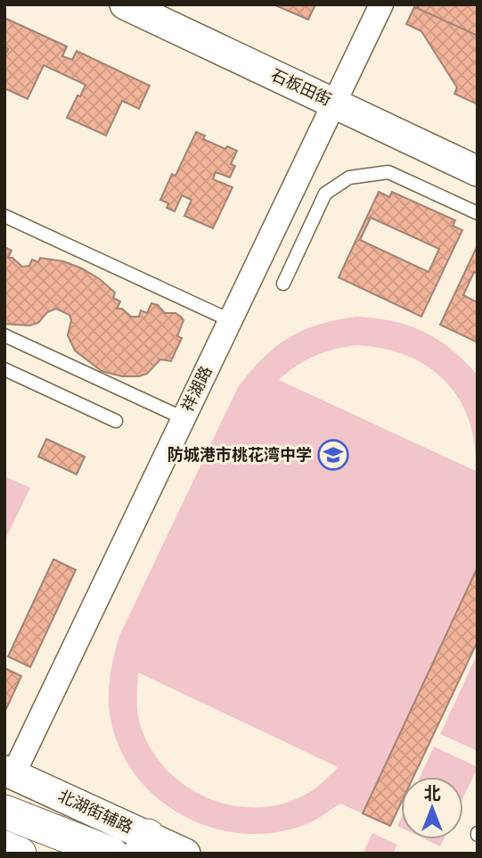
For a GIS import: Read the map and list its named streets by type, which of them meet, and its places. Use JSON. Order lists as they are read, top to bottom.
{
  "streets": {
    "street": ["石板田街", "祥湖路", "北湖街辅路"]
  },
  "crossings": [
    ["石板田街", "祥湖路"],
    ["祥湖路", "北湖街辅路"]
  ],
  "places": {
    "school or university": ["防城港市桃花湾中学"]
  },
  "north": "top"
}
